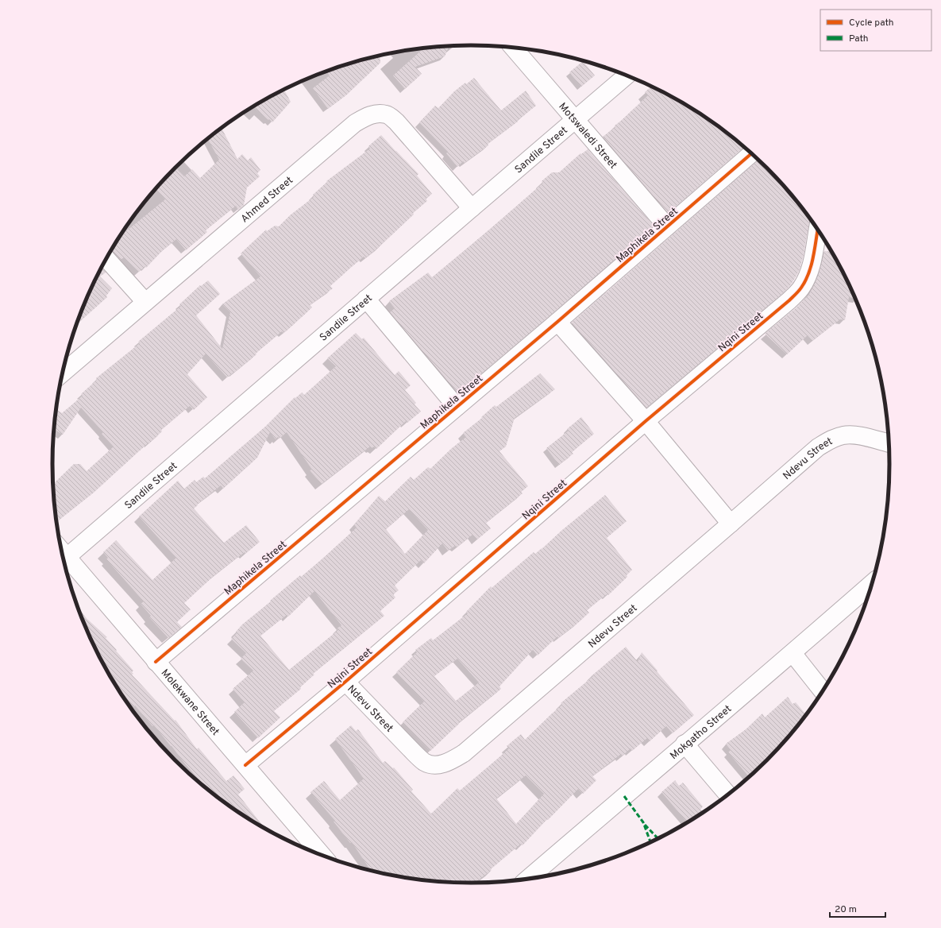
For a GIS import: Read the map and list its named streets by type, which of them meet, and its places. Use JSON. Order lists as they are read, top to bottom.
{
  "streets": {
    "street": [
      "Motswaledi Street",
      "Sandile Street",
      "Ahmed Street",
      "Maphikela Street",
      "Nqini Street",
      "Ndevu Street",
      "Molekwane Street",
      "Mokgatho Street"
    ]
  },
  "crossings": [
    ["Motswaledi Street", "Sandile Street"],
    ["Motswaledi Street", "Maphikela Street"],
    ["Sandile Street", "Ahmed Street"],
    ["Sandile Street", "Molekwane Street"],
    ["Maphikela Street", "Molekwane Street"],
    ["Nqini Street", "Ndevu Street"],
    ["Nqini Street", "Molekwane Street"]
  ],
  "legend": ["Cycle path", "Path"],
  "scale_bar": "20 m"
}
